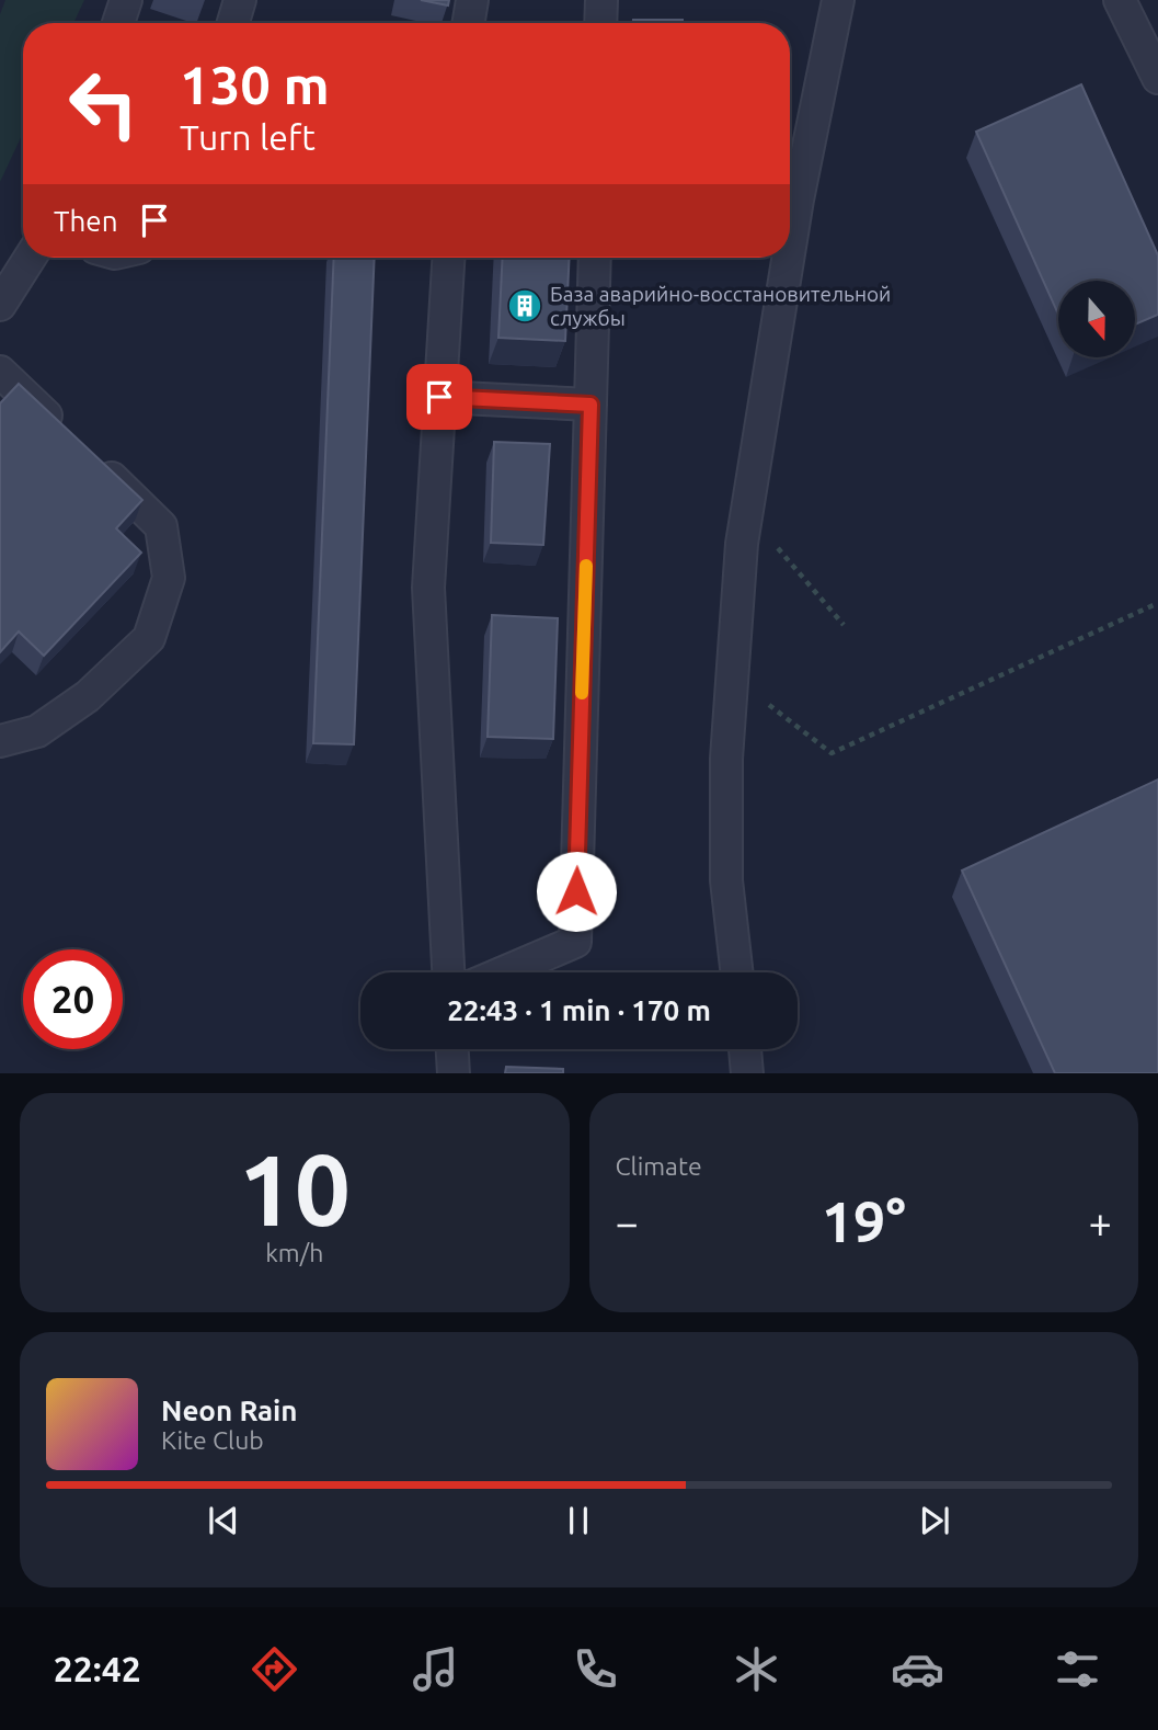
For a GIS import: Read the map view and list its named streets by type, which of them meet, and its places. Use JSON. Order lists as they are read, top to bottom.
{
  "places": {
    "building": ["База аварийно-восстановительной службы"]
  },
  "north": "bottom",
  "page": {
    "turn": ["130 m", "Turn left"],
    "then": "Then",
    "limit": "20",
    "trip": "22:43 · 1 min · 170 m",
    "tile": [
      ["10", "km/h"],
      "Climate"
    ],
    "heat": ["−", "19°", "+"],
    "song": ["Neon Rain", "Kite Club"],
    "tabs": "22:42"
  }
}
